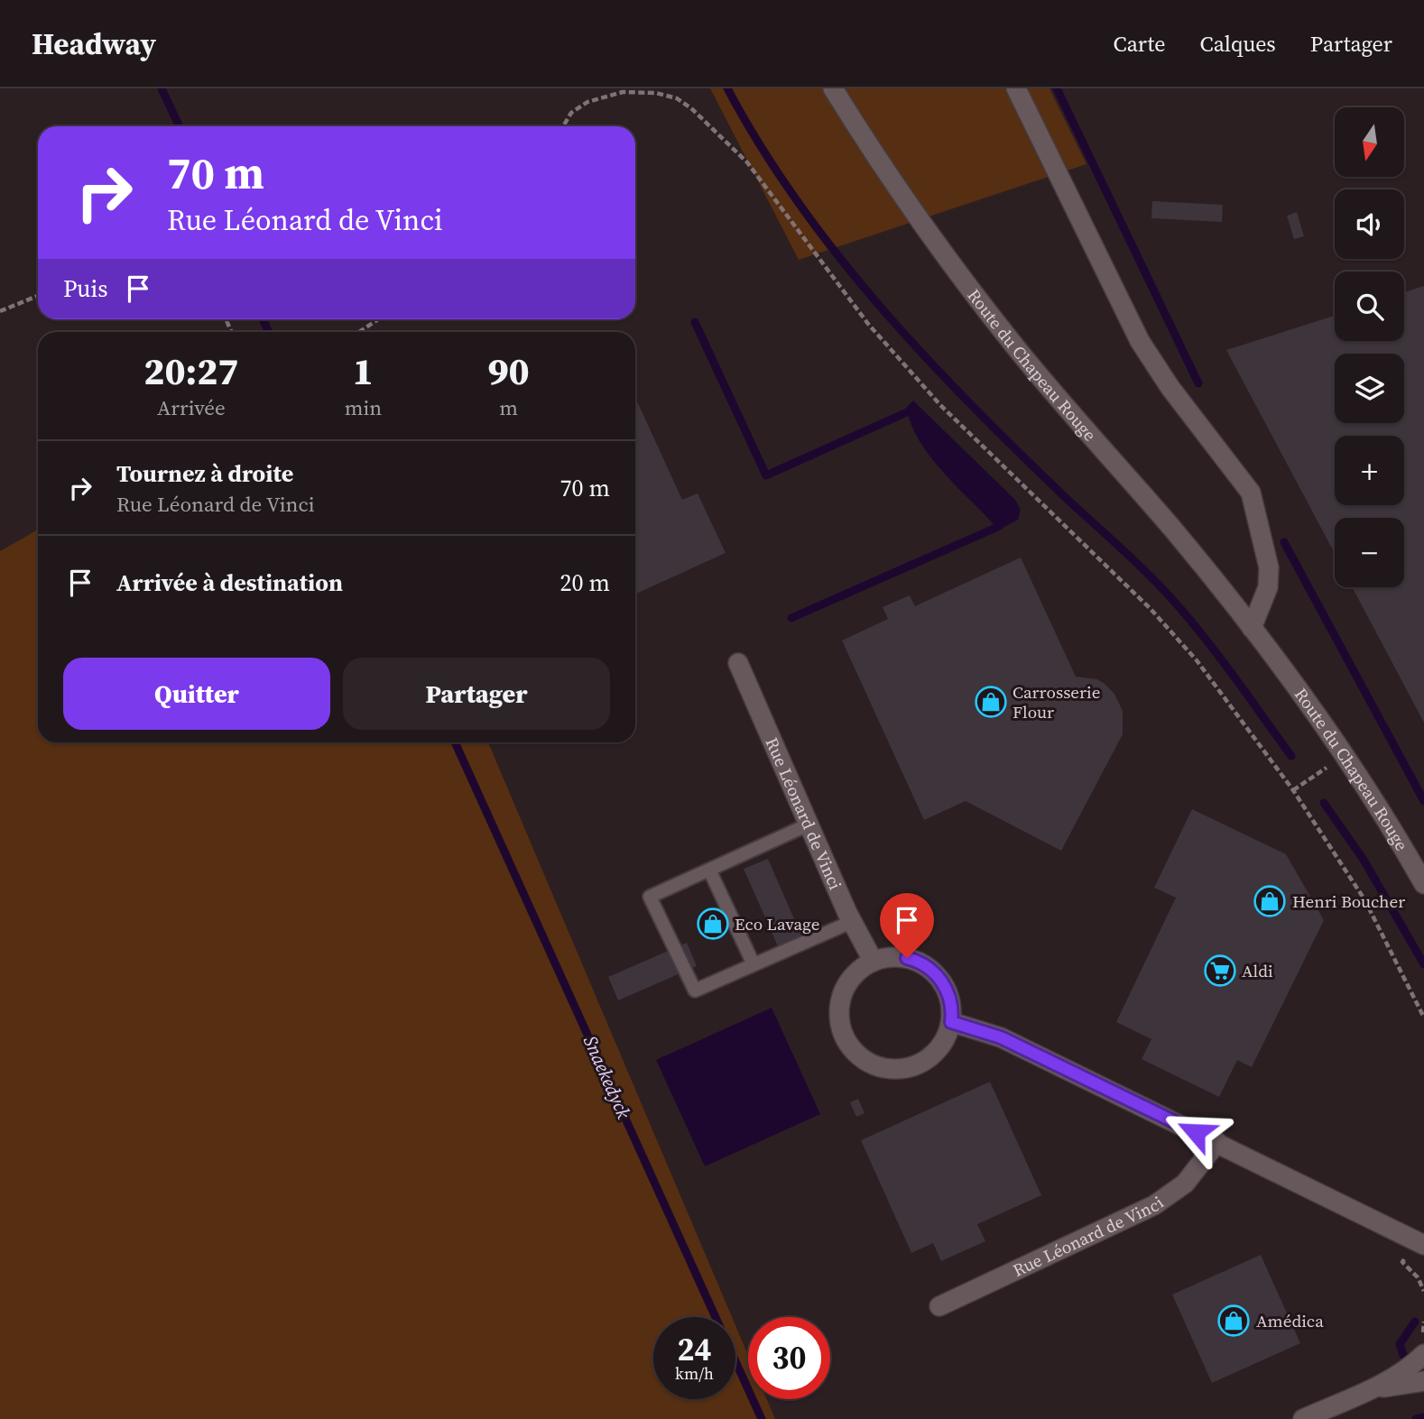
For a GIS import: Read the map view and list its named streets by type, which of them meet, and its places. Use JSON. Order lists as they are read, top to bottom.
{
  "streets": {
    "street": ["Route du Chapeau Rouge", "Rue Léonard de Vinci"]
  },
  "water": ["Snaekedyck"],
  "places": {
    "shop": [
      "Carrosserie Flour",
      "Henri Boucher",
      "Eco Lavage",
      "Amédica"
    ],
    "supermarket": ["Aldi"]
  },
  "north": "bottom",
  "page": {
    "header": "Headway",
    "nav": ["Carte", "Calques", "Partager"],
    "map_buttons": ["+", "−"],
    "turn": ["70 m", "Rue Léonard de Vinci"],
    "then": "Puis",
    "eta": [
      "20:27",
      "Arrivée",
      "1",
      "min",
      "90",
      "m"
    ],
    "list": [
      {
        "name": "Tournez à droite",
        "note": "Rue Léonard de Vinci",
        "value": "70 m"
      },
      {
        "name": "Arrivée à destination",
        "value": "20 m"
      }
    ],
    "buttons": ["Quitter", "Partager"],
    "speed": "24 km/h",
    "limit": "30"
  }
}
